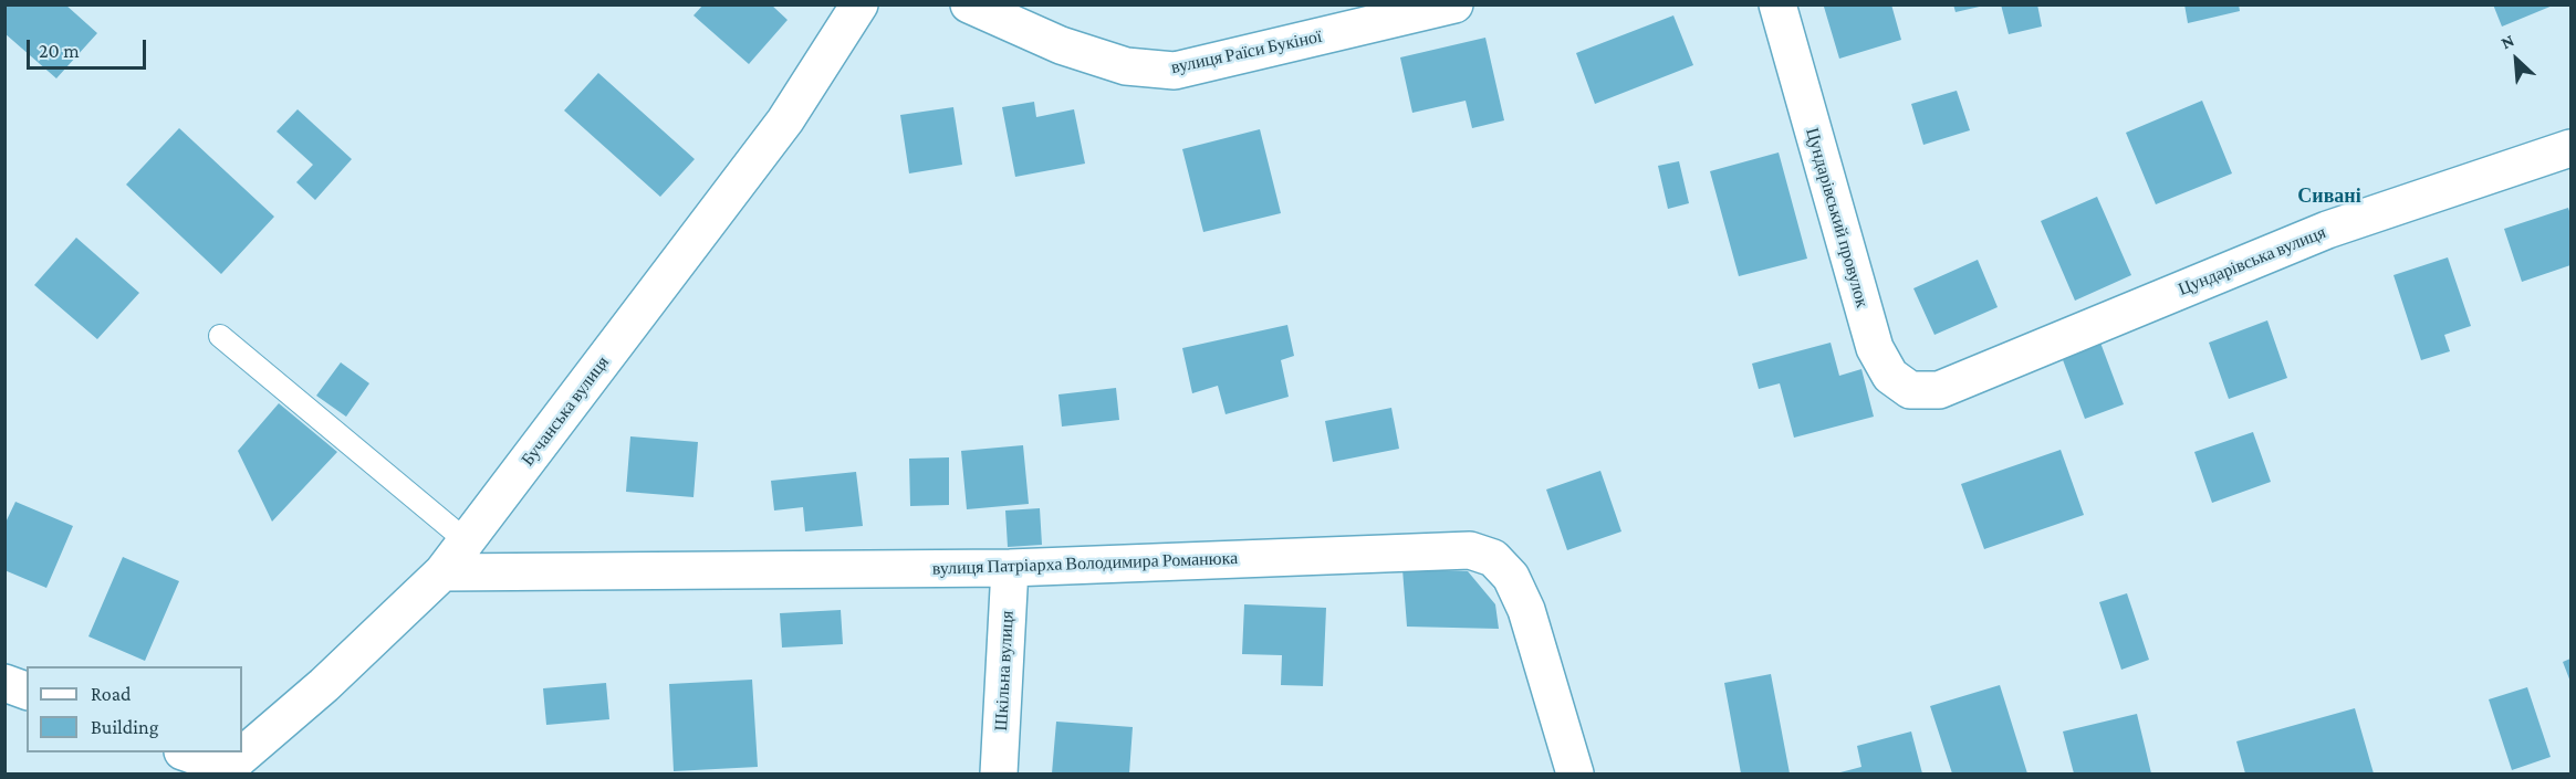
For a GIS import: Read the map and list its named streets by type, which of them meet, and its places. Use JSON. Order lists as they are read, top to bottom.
{
  "streets": {
    "street": [
      "вулиця Раїси Букіної",
      "Цундарівський провулок",
      "Цундарівська вулиця",
      "Бучанська вулиця",
      "вулиця Патріарха Володимира Романюка",
      "Шкільна вулиця"
    ]
  },
  "crossings": [
    ["Цундарівський провулок", "Цундарівська вулиця"],
    ["Бучанська вулиця", "вулиця Патріарха Володимира Романюка"],
    ["вулиця Патріарха Володимира Романюка", "Шкільна вулиця"]
  ],
  "districts": ["Сивані"],
  "legend": ["Road", "Building"],
  "scale_bar": "20 m",
  "north": "top left"
}
